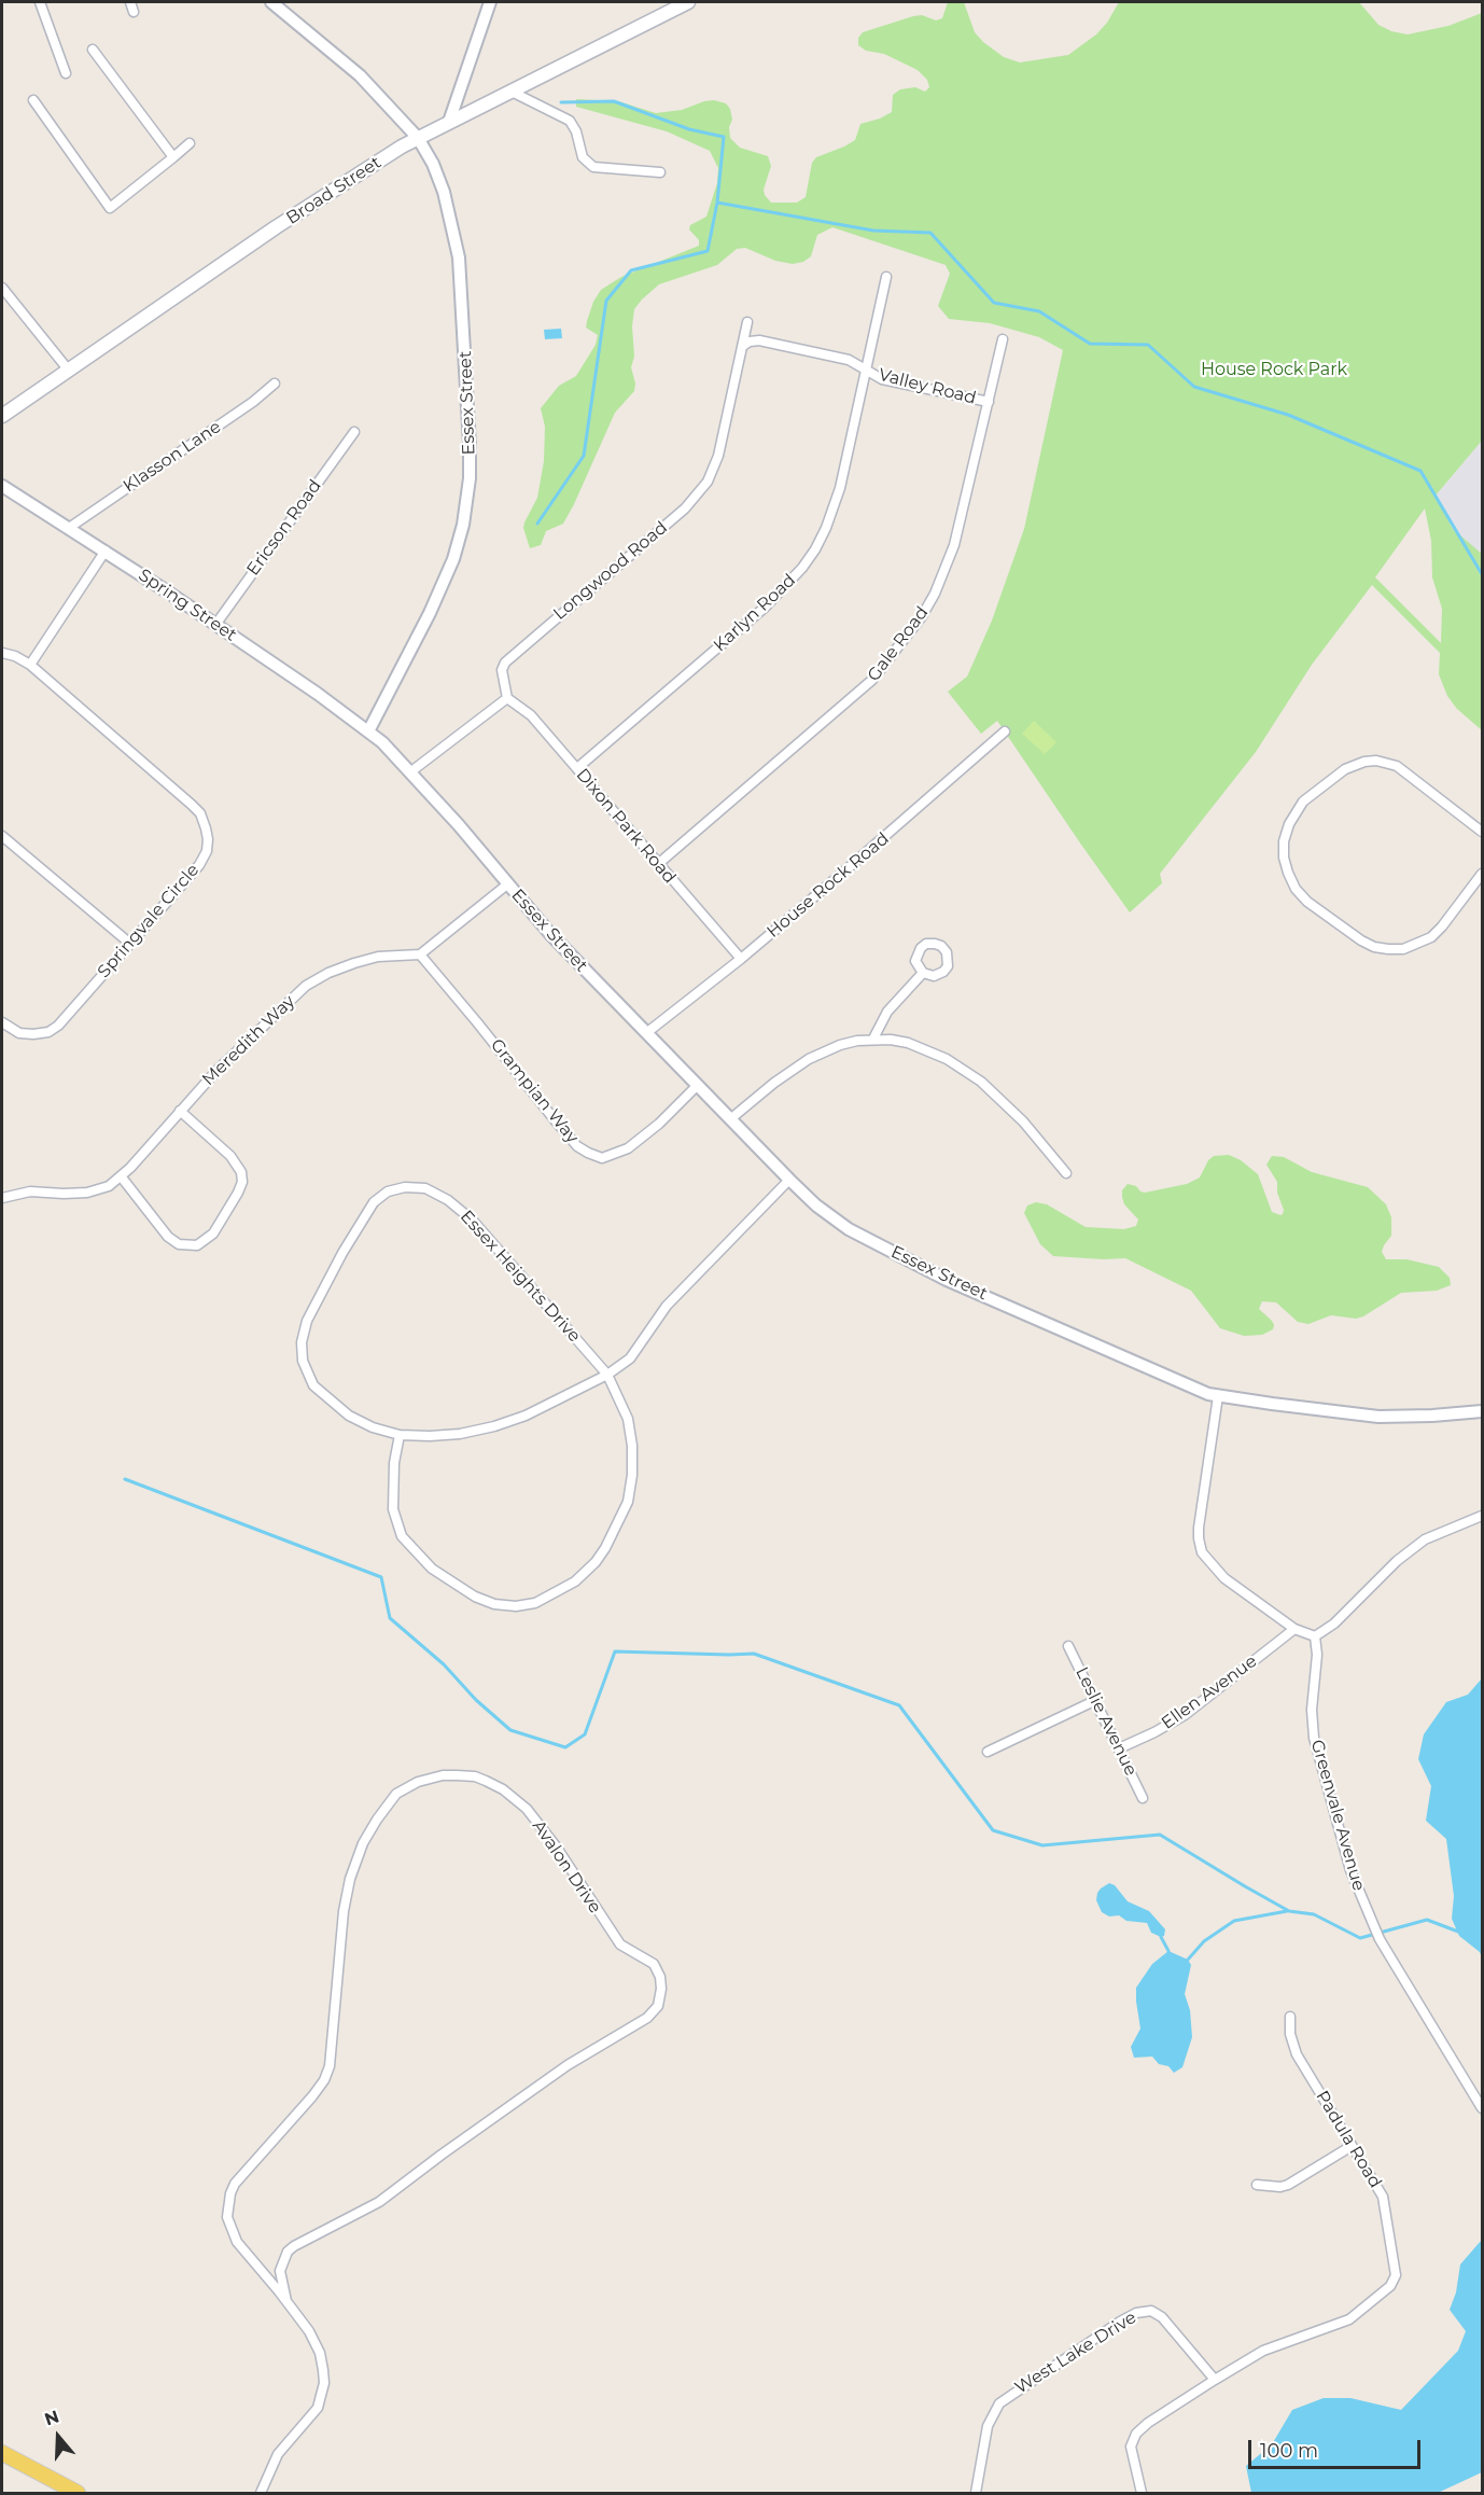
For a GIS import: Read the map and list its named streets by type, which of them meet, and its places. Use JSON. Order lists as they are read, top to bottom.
{
  "streets": {
    "main road": ["Broad Street"],
    "street": [
      "Valley Road",
      "Essex Street",
      "Klasson Lane",
      "Ericson Road",
      "Longwood Road",
      "Spring Street",
      "Karlyn Road",
      "Gale Road",
      "Dixon Park Road",
      "House Rock Road",
      "Springvale Circle",
      "Meredith Way",
      "Grampian Way",
      "Essex Heights Drive",
      "Ellen Avenue",
      "Leslie Avenue",
      "Greenvale Avenue",
      "Avalon Drive",
      "Padula Road",
      "West Lake Drive"
    ]
  },
  "crossings": [
    ["Broad Street", "Essex Street"],
    ["Valley Road", "Longwood Road"],
    ["Valley Road", "Karlyn Road"],
    ["Valley Road", "Gale Road"],
    ["Essex Street", "Spring Street"],
    ["Essex Street", "House Rock Road"],
    ["Essex Street", "Grampian Way"],
    ["Essex Street", "Essex Heights Drive"],
    ["Klasson Lane", "Spring Street"],
    ["Ericson Road", "Spring Street"],
    ["Longwood Road", "Dixon Park Road"],
    ["Karlyn Road", "Dixon Park Road"],
    ["Gale Road", "Dixon Park Road"],
    ["Dixon Park Road", "House Rock Road"],
    ["Meredith Way", "Grampian Way"],
    ["Ellen Avenue", "Leslie Avenue"],
    ["Padula Road", "West Lake Drive"]
  ],
  "parks": ["House Rock Park"],
  "scale_bar": "100 m",
  "north": "top"
}
